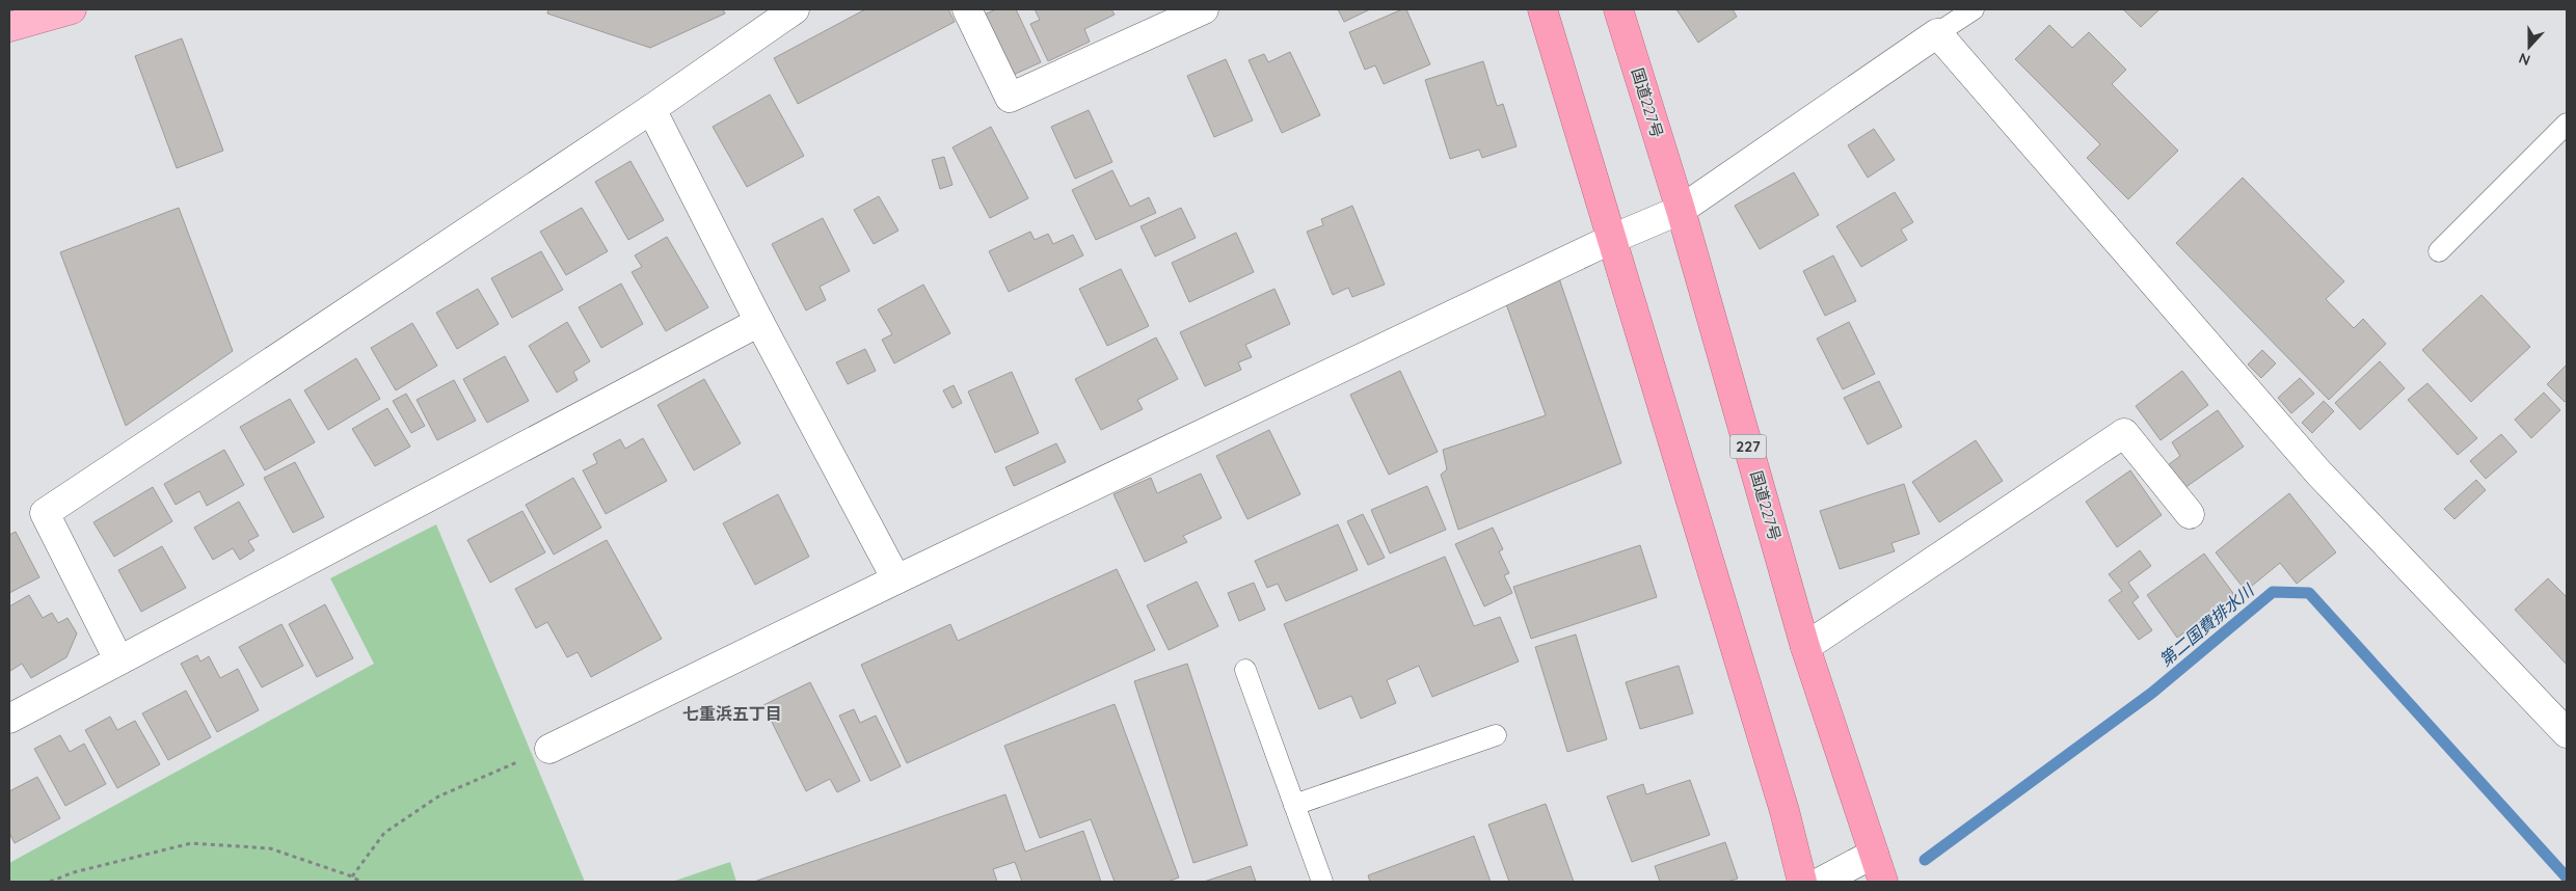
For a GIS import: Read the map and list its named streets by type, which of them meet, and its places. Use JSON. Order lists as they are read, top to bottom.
{
  "streets": {
    "highway": ["国道227号", "227"]
  },
  "districts": ["七重浜五丁目"],
  "water": ["第二国費排水川"],
  "north": "bottom"
}
